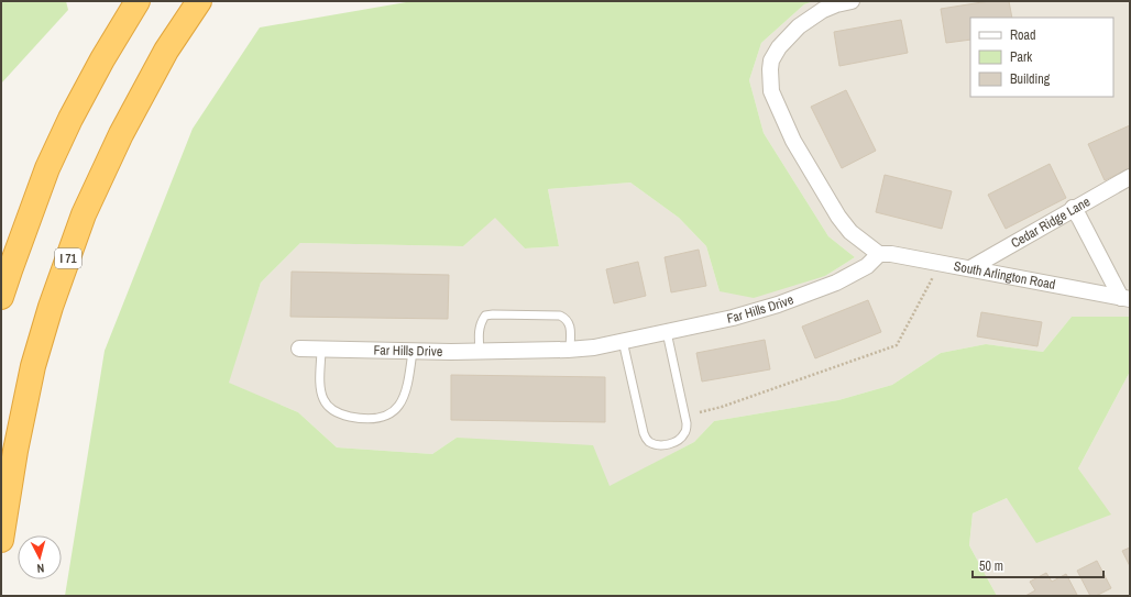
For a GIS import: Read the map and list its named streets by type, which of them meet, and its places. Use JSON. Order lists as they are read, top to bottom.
{
  "streets": {
    "highway": ["I 71"],
    "street": ["Cedar Ridge Lane", "South Arlington Road", "Far Hills Drive"]
  },
  "crossings": [
    ["Cedar Ridge Lane", "South Arlington Road"],
    ["South Arlington Road", "Far Hills Drive"]
  ],
  "legend": ["Road", "Park", "Building"],
  "scale_bar": "50 m",
  "north": "bottom"
}
